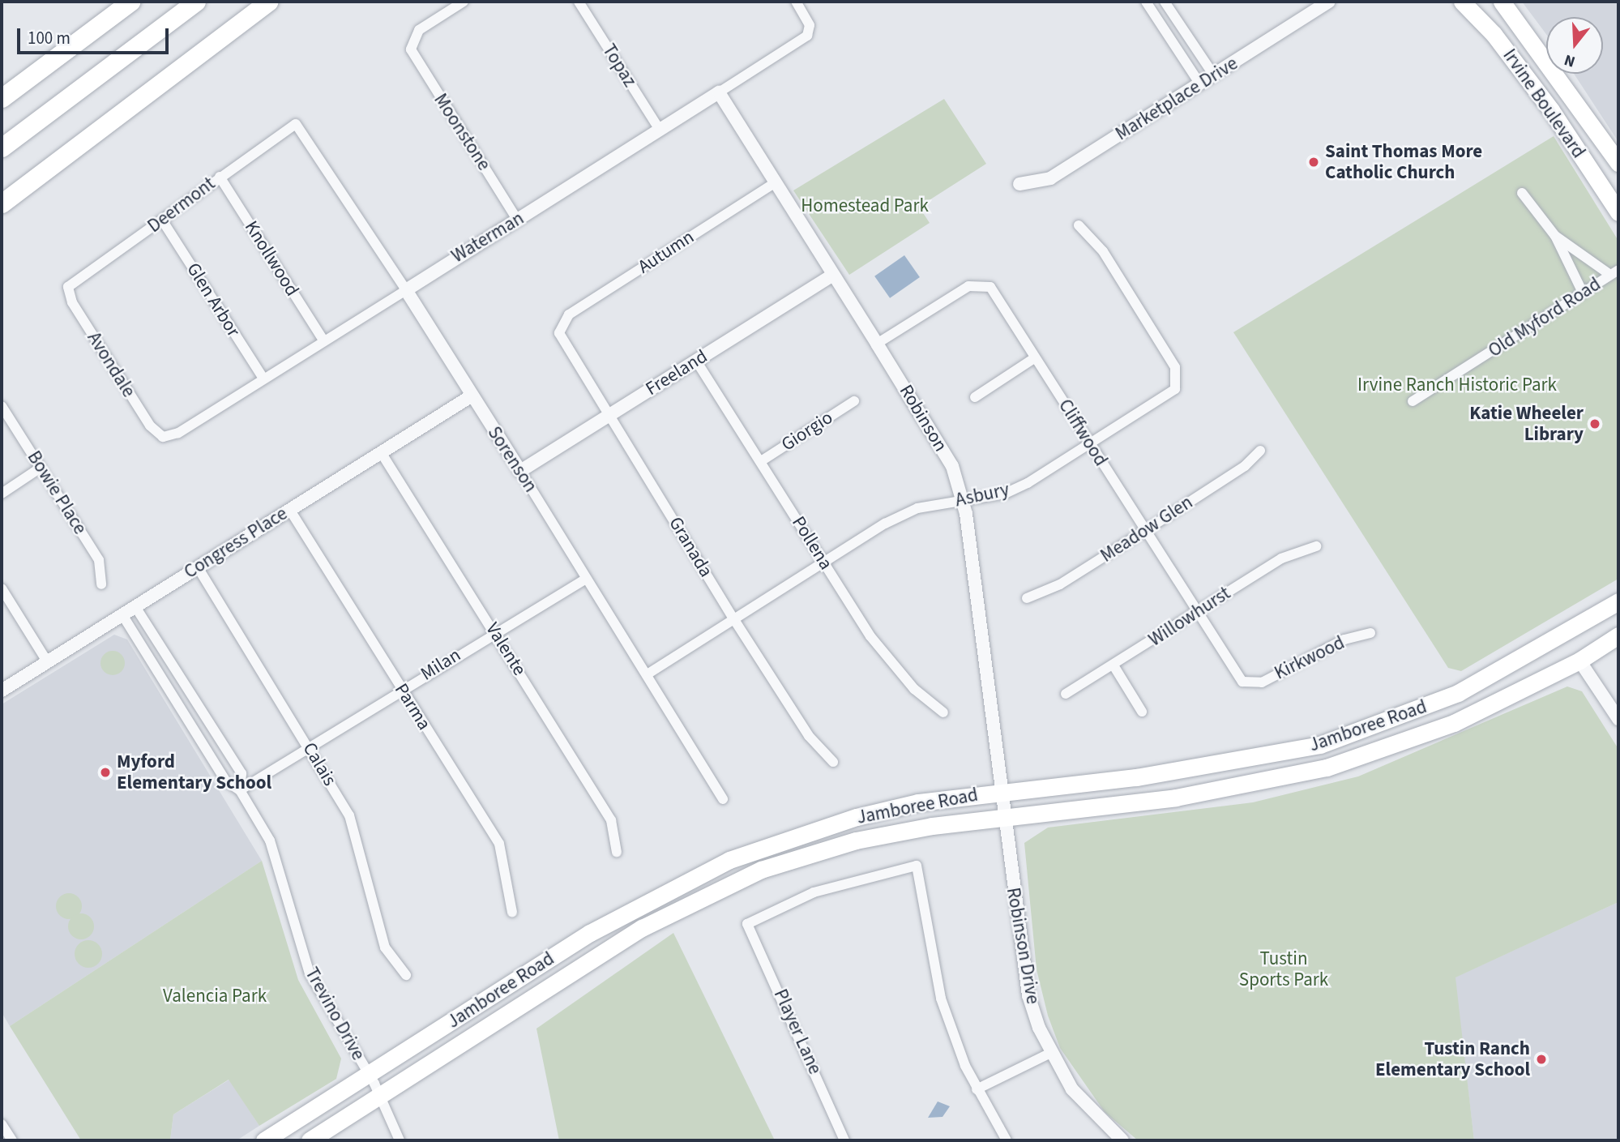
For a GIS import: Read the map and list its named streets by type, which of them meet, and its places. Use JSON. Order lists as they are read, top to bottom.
{
  "streets": {
    "main road": ["Irvine Boulevard", "Jamboree Road"],
    "street": [
      "Topaz",
      "Marketplace Drive",
      "Moonstone",
      "Deermont",
      "Waterman",
      "Autumn",
      "Knollwood",
      "Glen Arbor",
      "Old Myford Road",
      "Avondale",
      "Freeland",
      "Robinson",
      "Giorgio",
      "Cliffwood",
      "Sorenson",
      "Bowie Place",
      "Asbury",
      "Meadow Glen",
      "Congress Place",
      "Pollena",
      "Granada",
      "Willowhurst",
      "Valente",
      "Kirkwood",
      "Milan",
      "Parma",
      "Calais",
      "Robinson Drive",
      "Trevino Drive",
      "Player Lane"
    ]
  },
  "crossings": [
    ["Topaz", "Waterman"],
    ["Moonstone", "Waterman"],
    ["Deermont", "Knollwood"],
    ["Deermont", "Glen Arbor"],
    ["Deermont", "Avondale"],
    ["Deermont", "Sorenson"],
    ["Waterman", "Knollwood"],
    ["Waterman", "Glen Arbor"],
    ["Waterman", "Avondale"],
    ["Waterman", "Robinson"],
    ["Waterman", "Sorenson"],
    ["Autumn", "Robinson"],
    ["Autumn", "Granada"],
    ["Freeland", "Robinson"],
    ["Freeland", "Sorenson"],
    ["Freeland", "Pollena"],
    ["Freeland", "Granada"],
    ["Robinson", "Cliffwood"],
    ["Robinson", "Asbury"],
    ["Robinson", "Jamboree Road"],
    ["Robinson", "Robinson Drive"],
    ["Giorgio", "Pollena"],
    ["Cliffwood", "Asbury"],
    ["Cliffwood", "Meadow Glen"],
    ["Cliffwood", "Willowhurst"],
    ["Cliffwood", "Kirkwood"],
    ["Sorenson", "Asbury"],
    ["Sorenson", "Congress Place"],
    ["Sorenson", "Milan"],
    ["Asbury", "Pollena"],
    ["Asbury", "Granada"],
    ["Congress Place", "Valente"],
    ["Congress Place", "Parma"],
    ["Congress Place", "Calais"],
    ["Congress Place", "Trevino Drive"],
    ["Valente", "Milan"],
    ["Milan", "Parma"],
    ["Milan", "Calais"],
    ["Milan", "Trevino Drive"],
    ["Jamboree Road", "Robinson Drive"],
    ["Jamboree Road", "Trevino Drive"]
  ],
  "parks": [
    "Homestead Park",
    "Irvine Ranch Historic Park",
    "Tustin Sports Park",
    "Valencia Park"
  ],
  "places": [
    "Saint Thomas More Catholic Church",
    "Katie Wheeler Library",
    "Myford Elementary School",
    "Tustin Ranch Elementary School"
  ],
  "scale_bar": "100 m",
  "north": "bottom"
}
